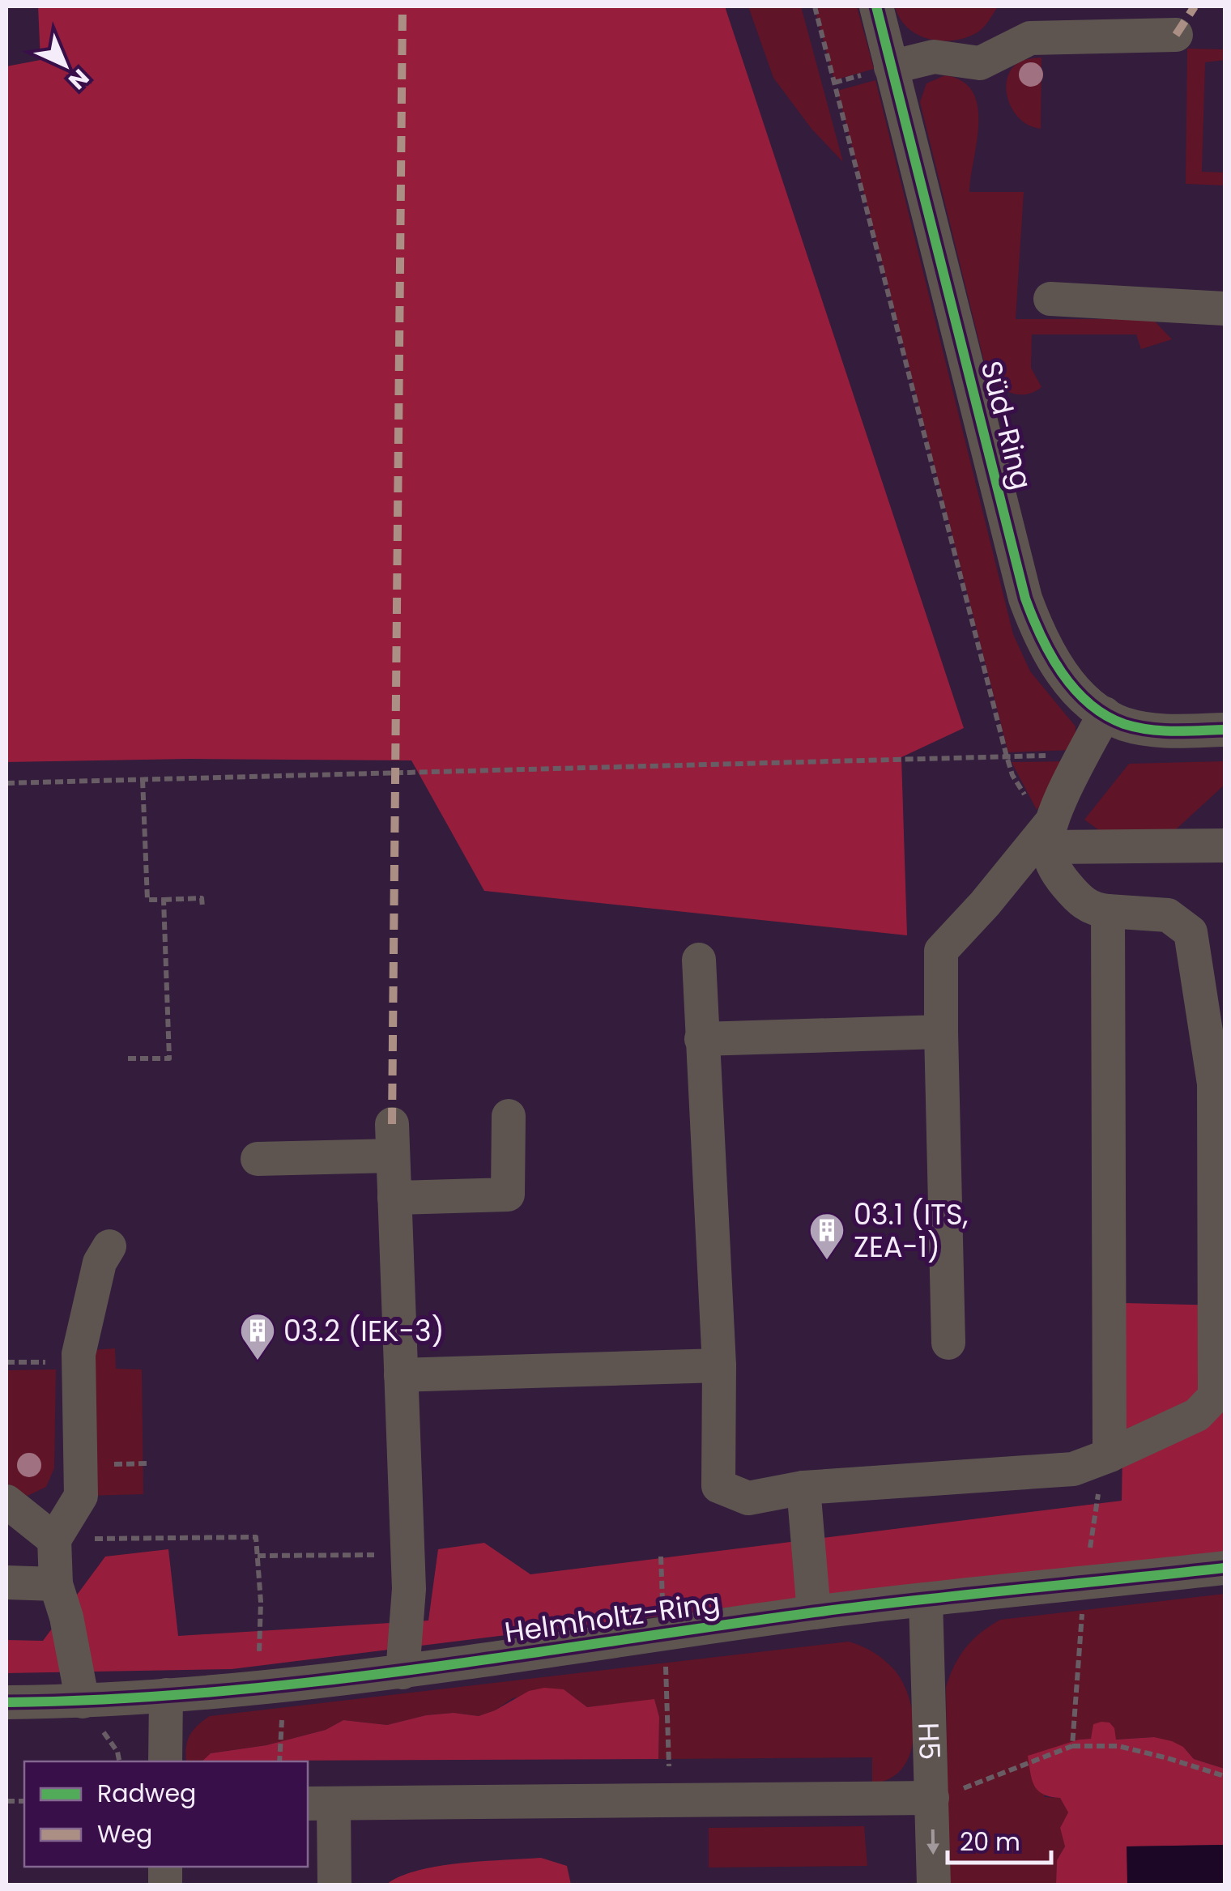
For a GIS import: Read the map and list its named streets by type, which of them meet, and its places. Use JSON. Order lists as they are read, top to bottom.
{
  "streets": {
    "street": ["Süd-Ring", "Helmholtz-Ring", "H5"]
  },
  "crossings": [
    ["Helmholtz-Ring", "H5"]
  ],
  "places": {
    "building": ["03.1 (ITS, ZEA-1)", "03.2 (IEK-3)"]
  },
  "legend": ["Radweg", "Weg"],
  "scale_bar": "20 m",
  "north": "bottom right"
}
